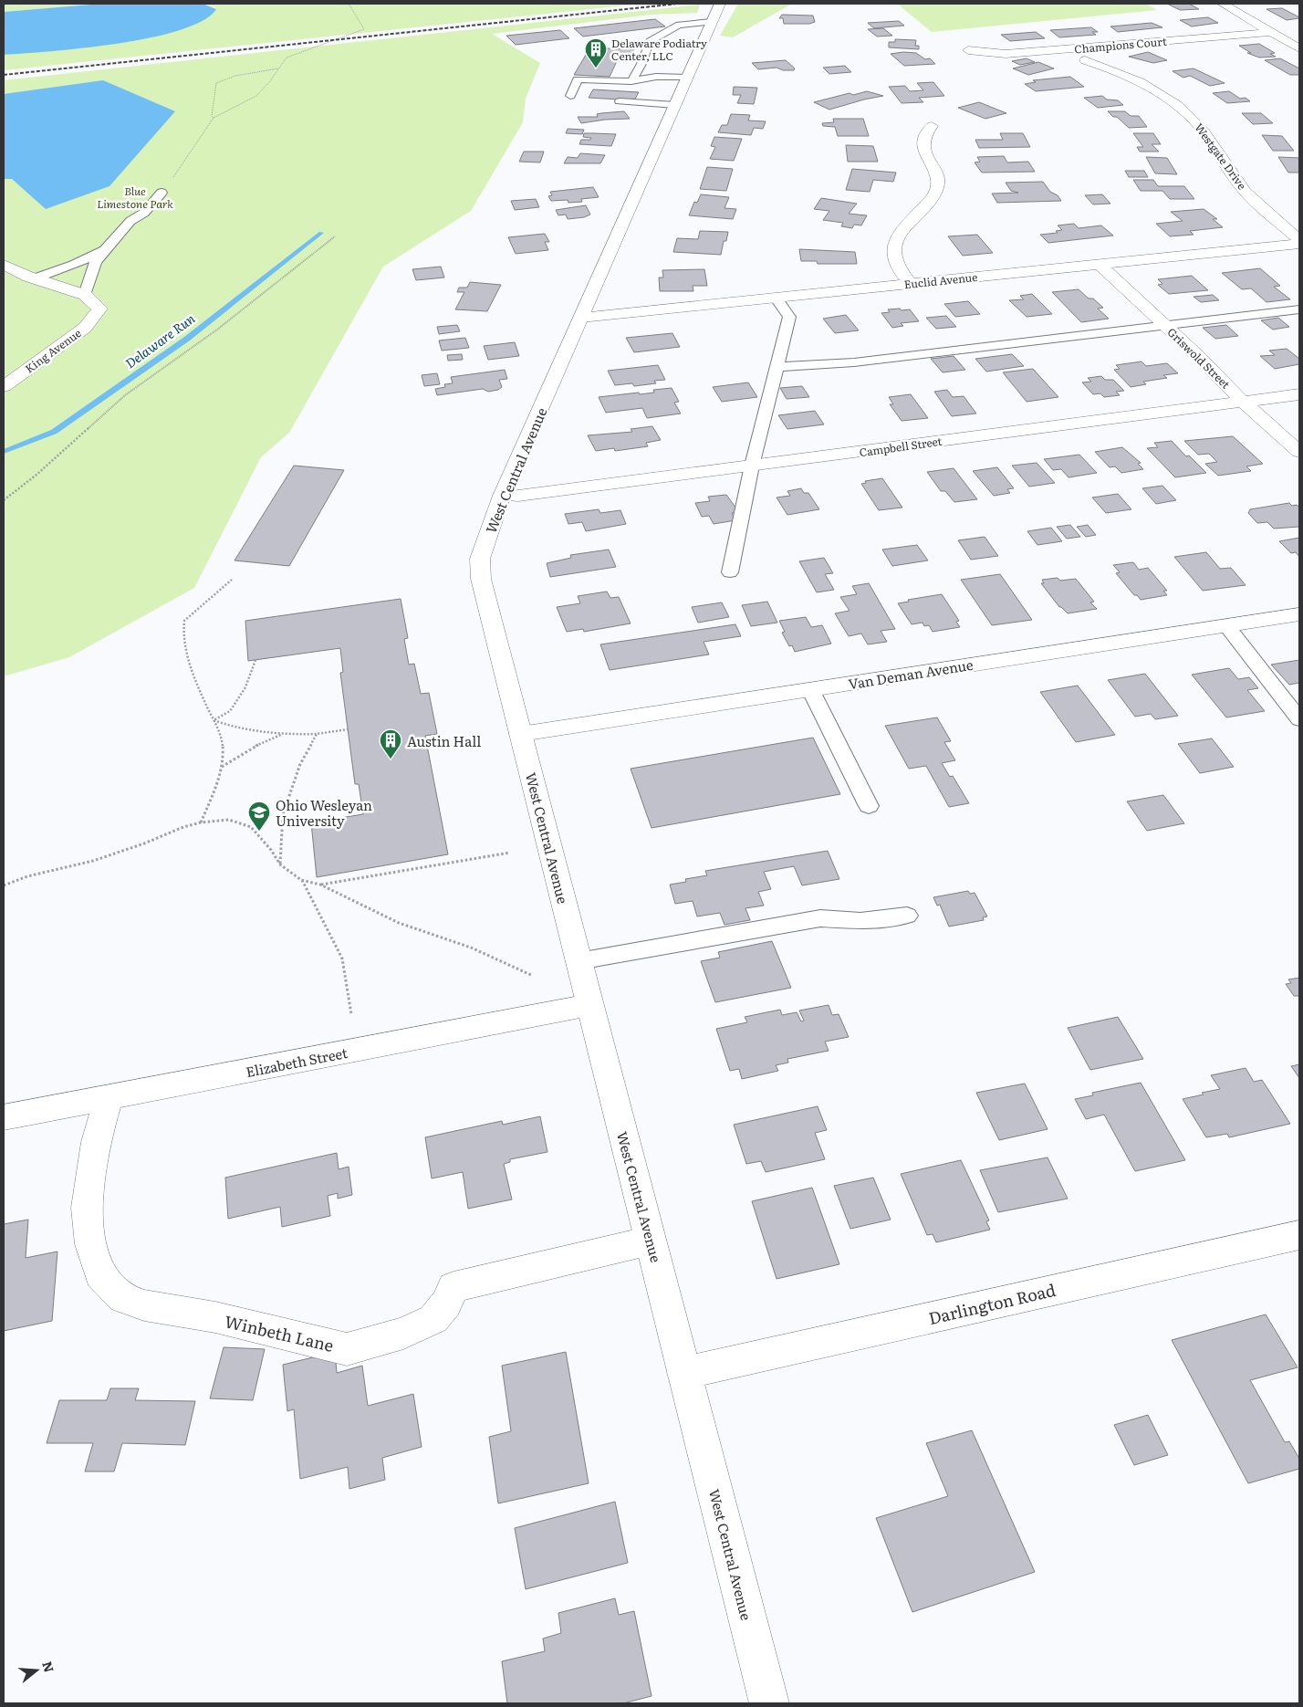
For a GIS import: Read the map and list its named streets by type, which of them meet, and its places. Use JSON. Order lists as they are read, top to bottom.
{
  "streets": {
    "street": [
      "Champions Court",
      "Westgate Drive",
      "Euclid Avenue",
      "King Avenue",
      "Griswold Street",
      "Campbell Street",
      "West Central Avenue",
      "Van Deman Avenue",
      "Elizabeth Street",
      "Darlington Road",
      "Winbeth Lane"
    ]
  },
  "crossings": [
    ["Westgate Drive", "Euclid Avenue"],
    ["Euclid Avenue", "Griswold Street"],
    ["Euclid Avenue", "West Central Avenue"],
    ["Griswold Street", "Campbell Street"],
    ["Campbell Street", "West Central Avenue"],
    ["West Central Avenue", "Van Deman Avenue"],
    ["West Central Avenue", "Elizabeth Street"],
    ["West Central Avenue", "Darlington Road"],
    ["West Central Avenue", "Winbeth Lane"],
    ["Elizabeth Street", "Winbeth Lane"]
  ],
  "water": ["Delaware Run"],
  "parks": ["Blue Limestone Park"],
  "places": {
    "building": ["Delaware Podiatry Center, LLC", "Austin Hall"],
    "school or university": ["Ohio Wesleyan University"]
  },
  "north": "right"
}
